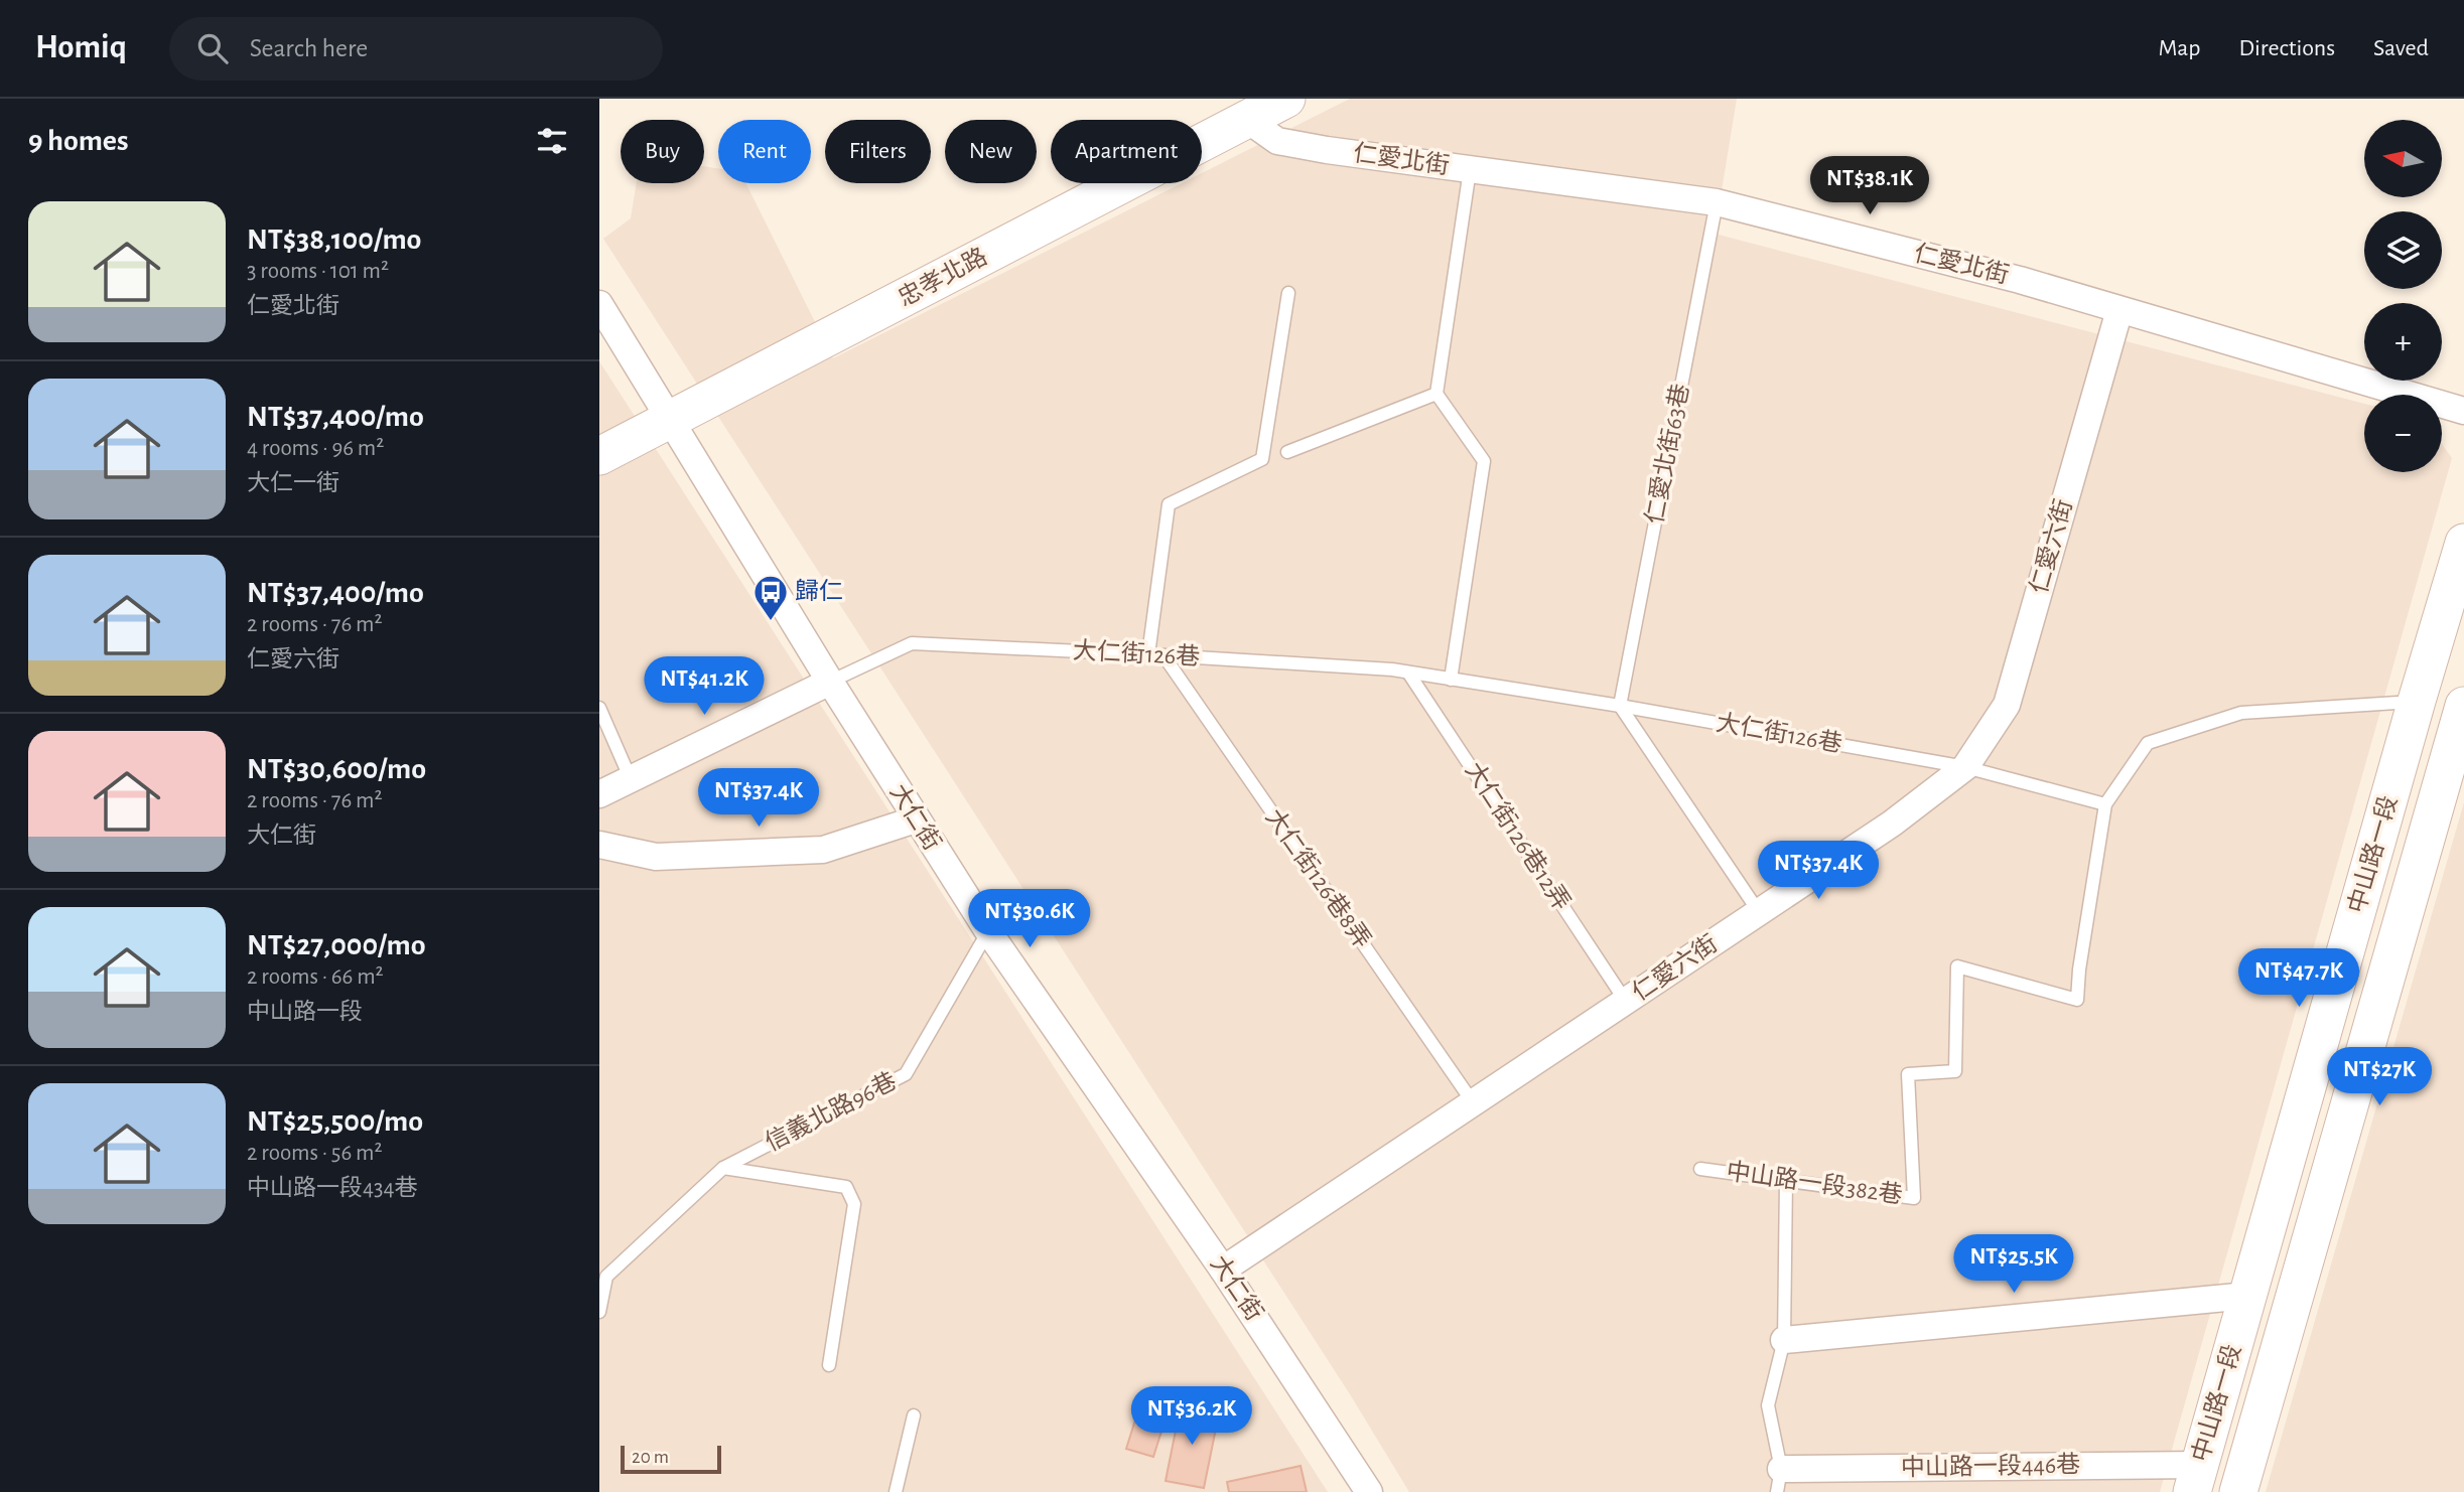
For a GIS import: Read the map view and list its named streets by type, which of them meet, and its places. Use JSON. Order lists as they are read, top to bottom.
{
  "streets": {
    "main road": ["忠孝北路", "中山路一段"],
    "street": [
      "仁愛北街",
      "仁愛六街",
      "大仁街",
      "中山路一段446巷"
    ],
    "lane": [
      "仁愛北街63巷",
      "大仁街126巷",
      "大仁街126巷12弄",
      "大仁街126巷8弄",
      "信義北路96巷",
      "中山路一段382巷"
    ]
  },
  "crossings": [
    ["仁愛北街", "忠孝北路"],
    ["仁愛北街", "仁愛北街63巷"],
    ["仁愛北街", "仁愛六街"],
    ["忠孝北路", "大仁街"],
    ["仁愛北街63巷", "大仁街126巷"],
    ["仁愛六街", "大仁街126巷"],
    ["仁愛六街", "大仁街"],
    ["仁愛六街", "大仁街126巷12弄"],
    ["仁愛六街", "大仁街126巷8弄"],
    ["大仁街126巷", "大仁街"],
    ["大仁街126巷", "大仁街126巷12弄"],
    ["大仁街126巷", "大仁街126巷8弄"],
    ["大仁街126巷", "中山路一段382巷"],
    ["大仁街", "信義北路96巷"],
    ["中山路一段", "中山路一段382巷"],
    ["中山路一段", "中山路一段446巷"]
  ],
  "places": {
    "bus stop": ["歸仁"]
  },
  "scale_bar": "20 m",
  "north": "left",
  "page": {
    "header": "Homiq",
    "search": "Search here",
    "nav": ["Map", "Directions", "Saved"],
    "heading": "9 homes",
    "map_buttons": ["+", "−"],
    "chip": [
      "Buy",
      "Rent",
      "Filters",
      "New",
      "Apartment"
    ],
    "price": [
      "NT$38.1K",
      "NT$41.2K",
      "NT$37.4K",
      "NT$37.4K",
      "NT$30.6K",
      "NT$47.7K",
      "NT$27K",
      "NT$25.5K",
      "NT$36.2K"
    ],
    "list": [
      {
        "name": "NT$38,100/mo",
        "note": "3 rooms · 101 m² · 仁愛北街"
      },
      {
        "name": "NT$37,400/mo",
        "note": "4 rooms · 96 m² · 大仁一街"
      },
      {
        "name": "NT$37,400/mo",
        "note": "2 rooms · 76 m² · 仁愛六街"
      },
      {
        "name": "NT$30,600/mo",
        "note": "2 rooms · 76 m² · 大仁街"
      },
      {
        "name": "NT$27,000/mo",
        "note": "2 rooms · 66 m² · 中山路一段"
      },
      {
        "name": "NT$25,500/mo",
        "note": "2 rooms · 56 m² · 中山路一段434巷"
      }
    ],
    "scale": "20 m"
  }
}
